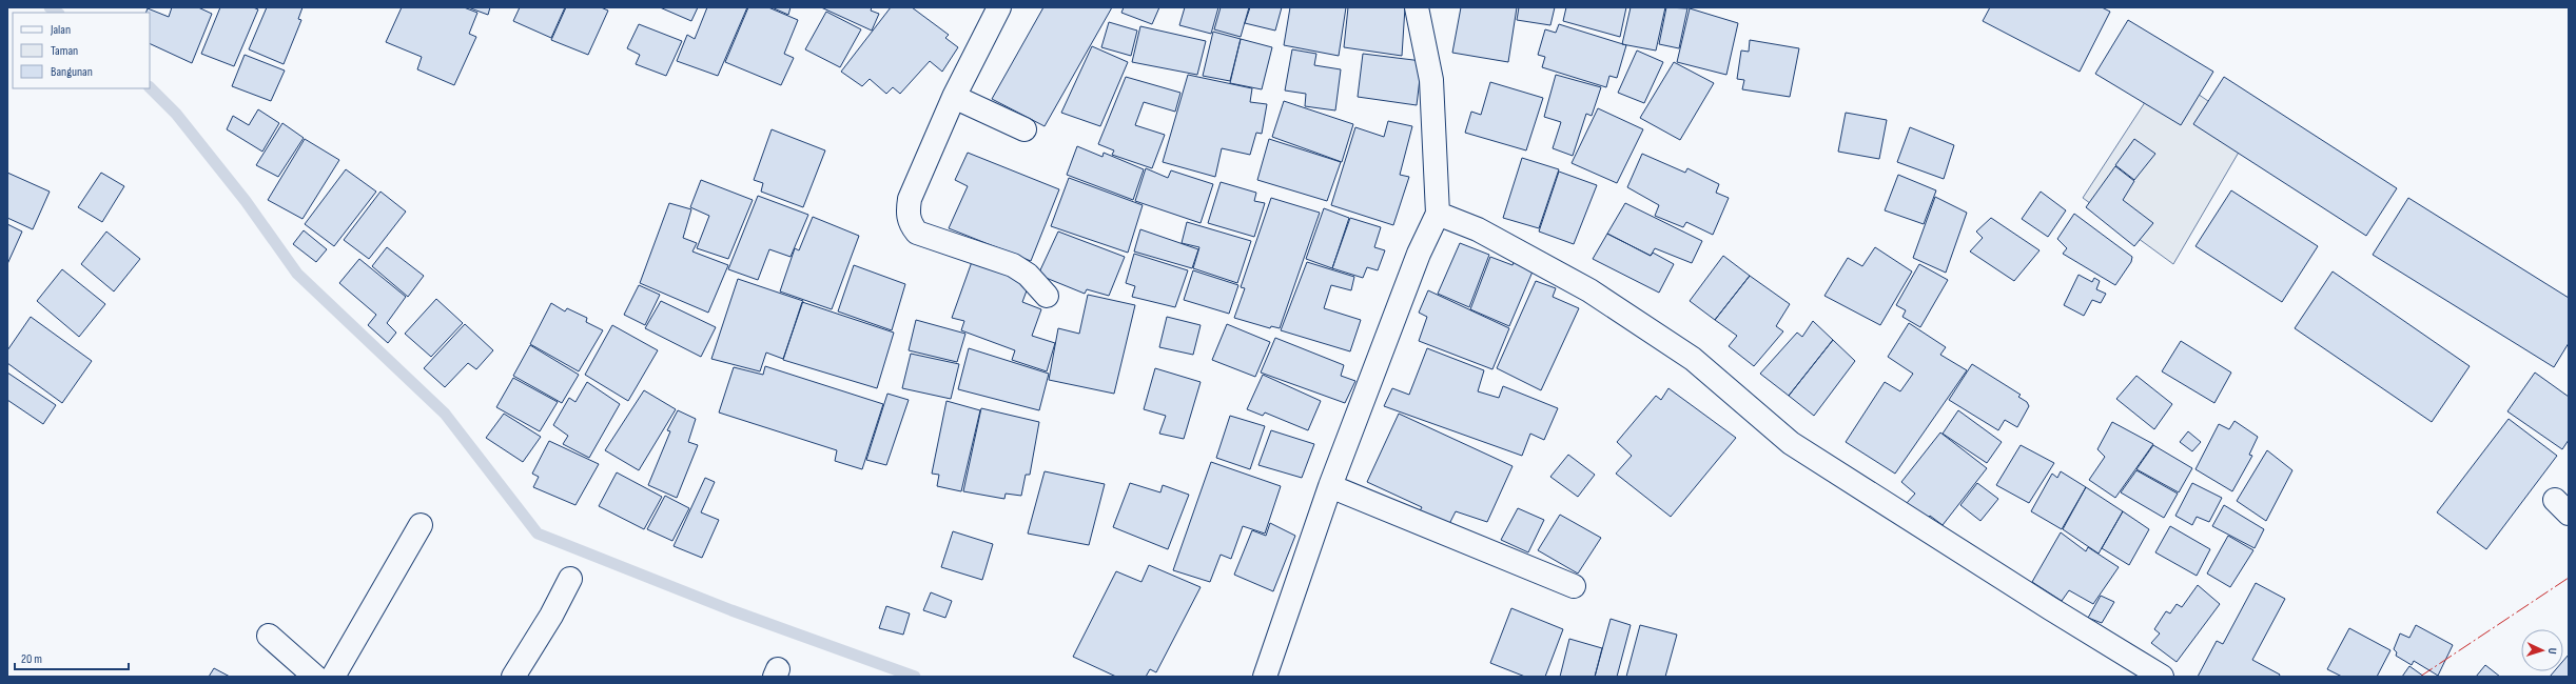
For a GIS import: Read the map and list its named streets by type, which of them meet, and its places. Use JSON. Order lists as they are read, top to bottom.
{
  "legend": ["Jalan", "Taman", "Bangunan"],
  "scale_bar": "20 m",
  "north": "right"
}
